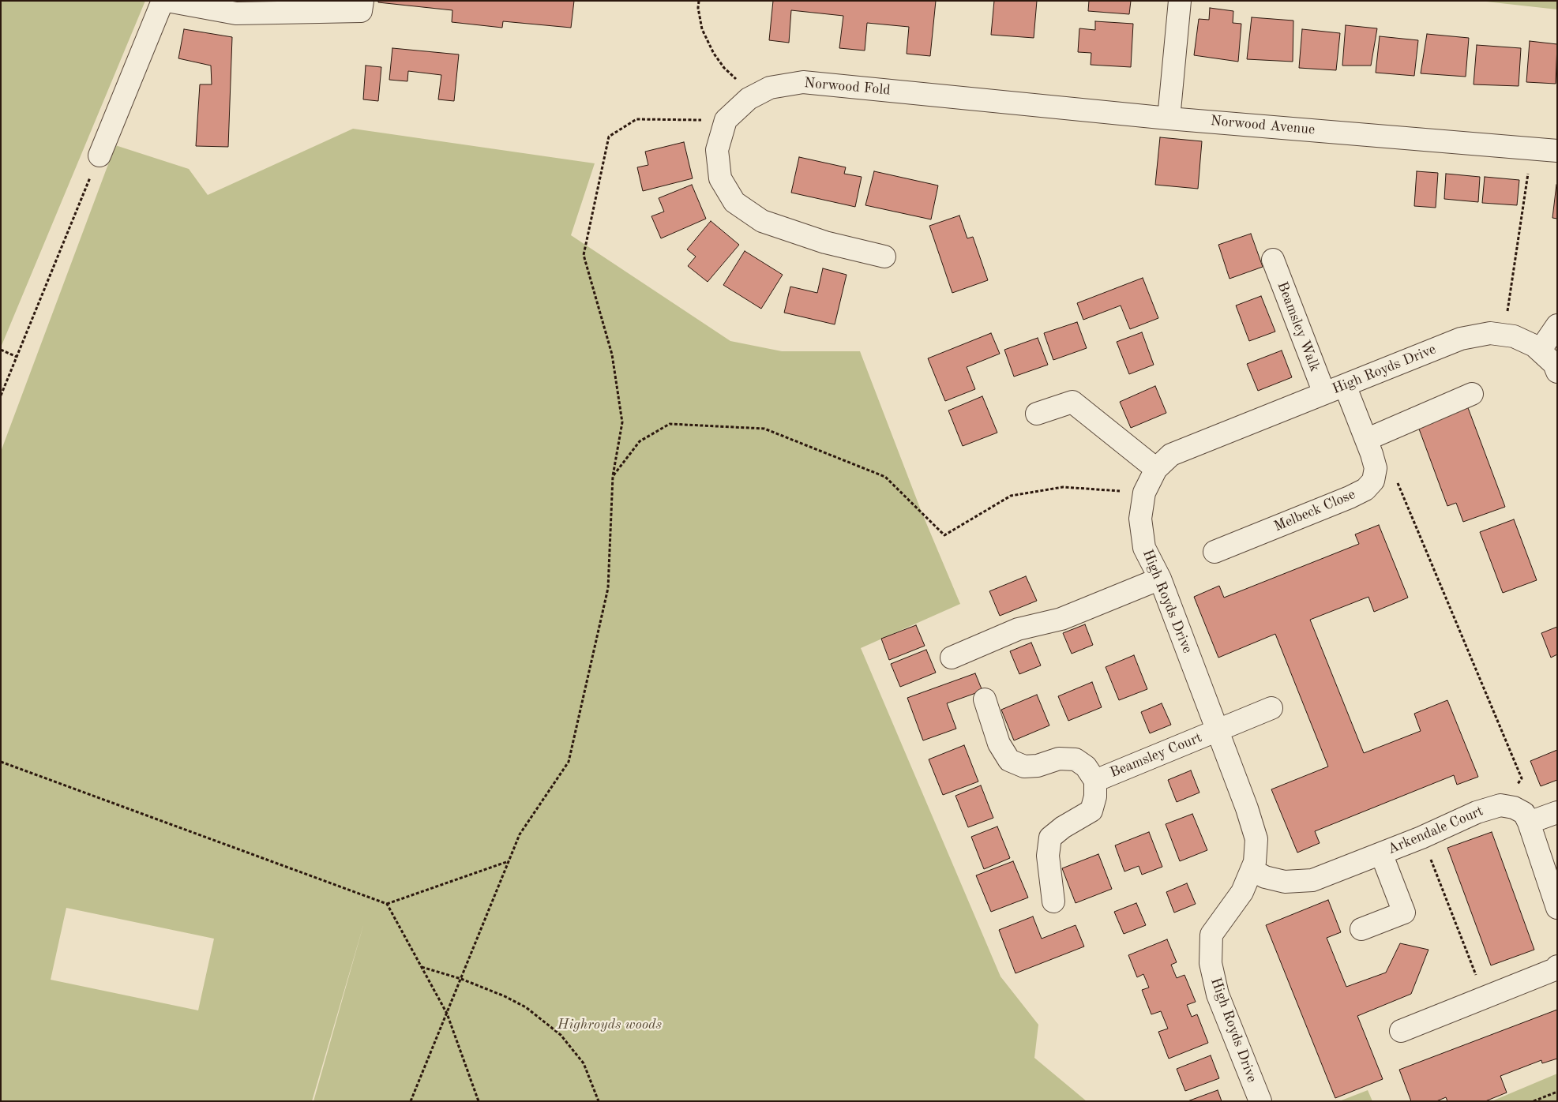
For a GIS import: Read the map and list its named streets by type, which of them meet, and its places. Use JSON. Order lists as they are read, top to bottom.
{
  "streets": {
    "street": [
      "Norwood Fold",
      "Norwood Avenue",
      "Beamsley Walk",
      "High Royds Drive",
      "Melbeck Close",
      "Beamsley Court",
      "Arkendale Court"
    ]
  },
  "crossings": [
    ["Norwood Fold", "Norwood Avenue"],
    ["Beamsley Walk", "High Royds Drive"],
    ["High Royds Drive", "Beamsley Court"],
    ["High Royds Drive", "Arkendale Court"]
  ],
  "parks": ["Highroyds woods"]
}
